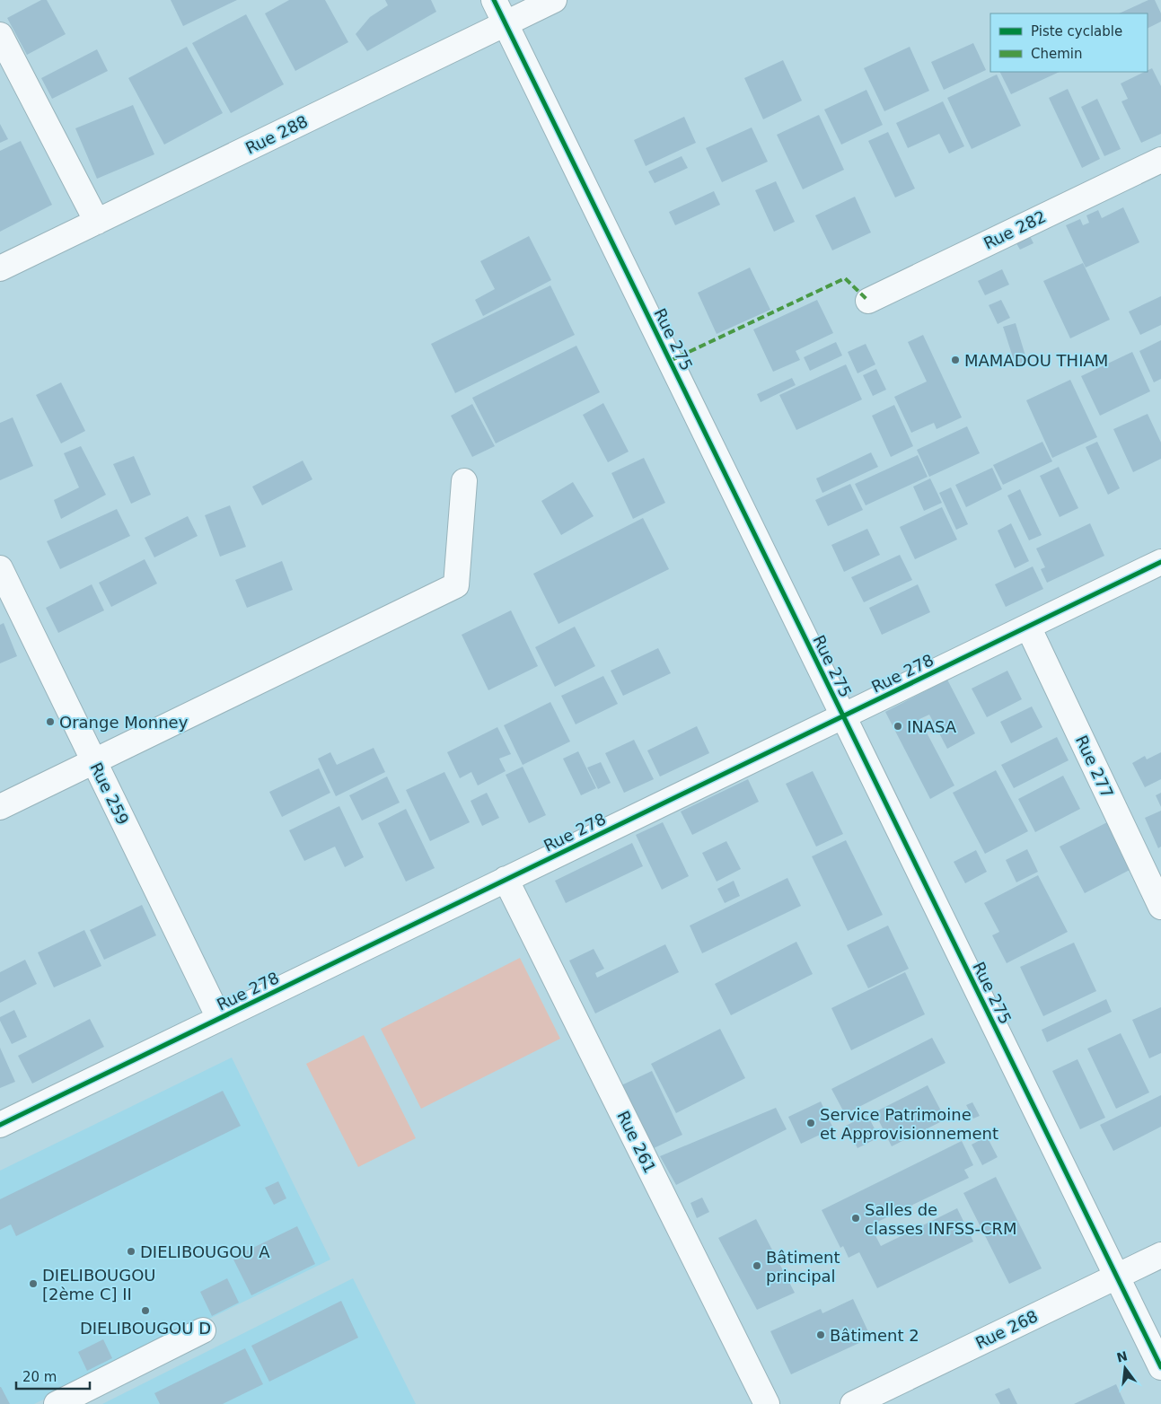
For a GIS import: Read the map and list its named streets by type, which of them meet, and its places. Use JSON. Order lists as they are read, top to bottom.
{
  "streets": {
    "street": [
      "Rue 288",
      "Rue 282",
      "Rue 275",
      "Rue 278",
      "Rue 277",
      "Rue 259",
      "Rue 261",
      "Rue 268"
    ]
  },
  "crossings": [
    ["Rue 288", "Rue 275"],
    ["Rue 275", "Rue 278"],
    ["Rue 275", "Rue 268"],
    ["Rue 278", "Rue 277"],
    ["Rue 278", "Rue 259"],
    ["Rue 278", "Rue 261"]
  ],
  "places": [
    "MAMADOU THIAM",
    "Orange Monney",
    "INASA",
    "Service Patrimoine et Approvisionnement",
    "Salles de classes INFSS-CRM",
    "DIELIBOUGOU A",
    "Bâtiment principal",
    "DIELIBOUGOU [2ème C] II",
    "DIELIBOUGOU D",
    "Bâtiment 2"
  ],
  "legend": ["Piste cyclable", "Chemin"],
  "scale_bar": "20 m",
  "north": "top"
}
